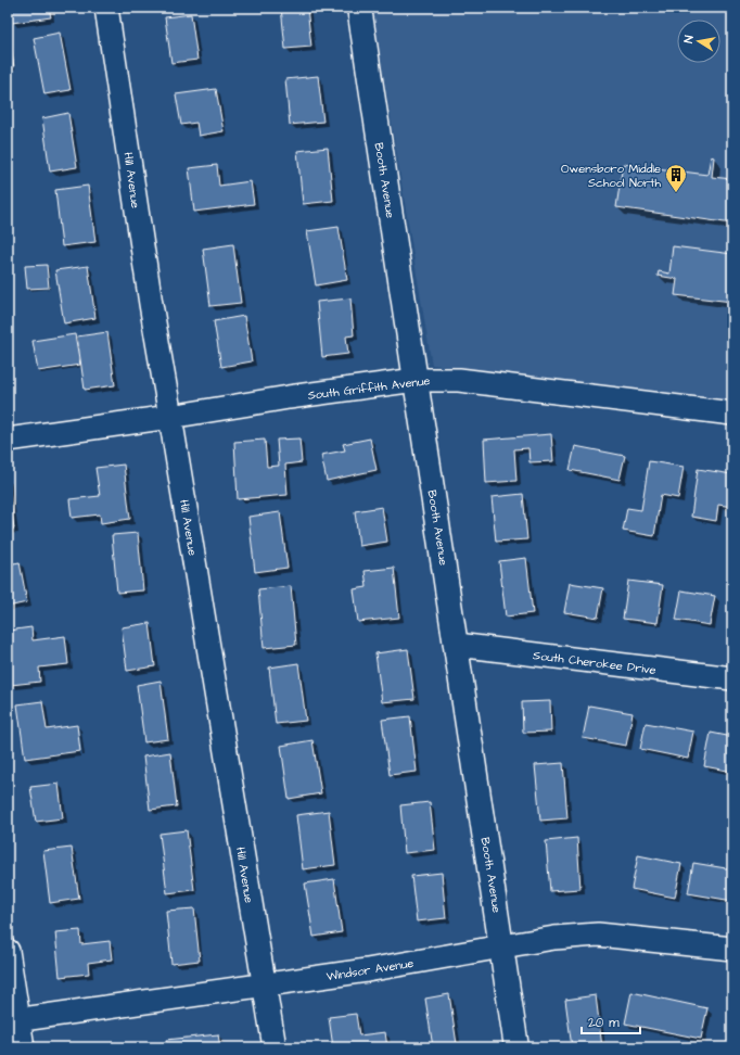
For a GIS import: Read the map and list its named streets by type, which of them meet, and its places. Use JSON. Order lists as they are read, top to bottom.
{
  "streets": {
    "street": [
      "Hill Avenue",
      "Booth Avenue",
      "South Griffith Avenue",
      "South Cherokee Drive",
      "Windsor Avenue"
    ]
  },
  "crossings": [
    ["Hill Avenue", "South Griffith Avenue"],
    ["Hill Avenue", "Windsor Avenue"],
    ["Booth Avenue", "South Griffith Avenue"],
    ["Booth Avenue", "South Cherokee Drive"],
    ["Booth Avenue", "Windsor Avenue"]
  ],
  "places": {
    "building": ["Owensboro Middle School North"]
  },
  "scale_bar": "20 m",
  "north": "left"
}
